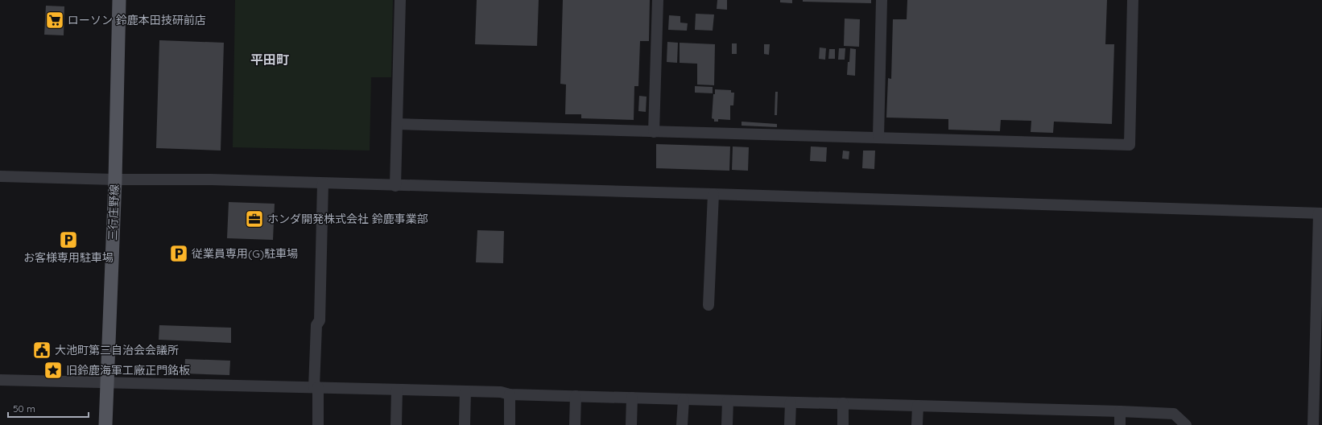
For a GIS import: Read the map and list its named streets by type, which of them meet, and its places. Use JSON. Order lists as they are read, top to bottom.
{
  "streets": {
    "main road": ["三行庄野線"]
  },
  "districts": ["平田町"],
  "places": {
    "supermarket": ["ローソン 鈴鹿本田技研前店"],
    "office": ["ホンダ開発株式会社 鈴鹿事業部"],
    "parking": ["お客様専用駐車場", "従業員専用(G)駐車場"],
    "public building": ["大池町第三自治会会議所"],
    "place": ["旧鈴鹿海軍工廠正門銘板"]
  },
  "scale_bar": "50 m"
}
